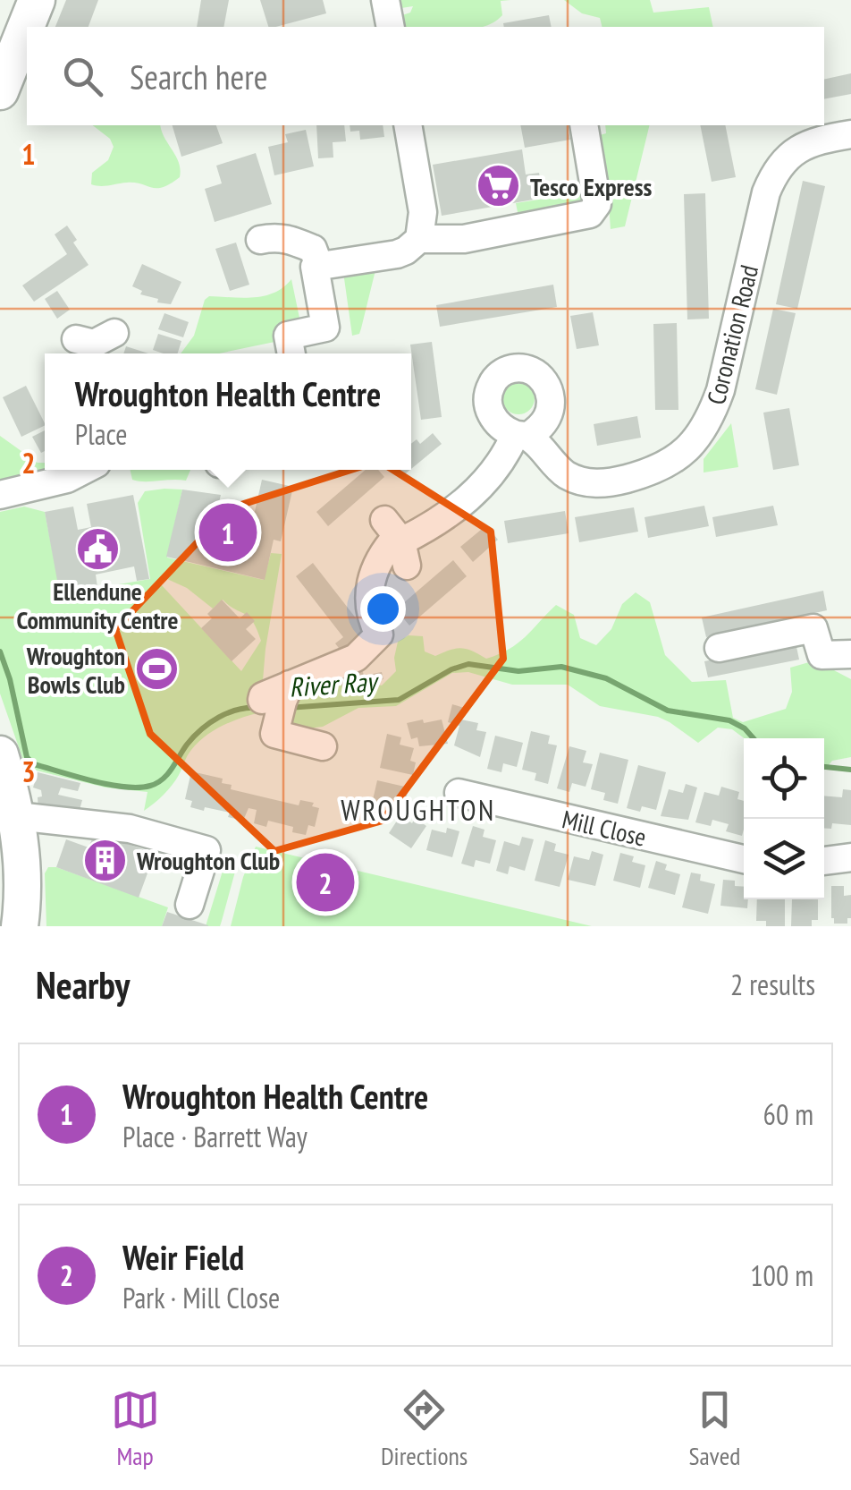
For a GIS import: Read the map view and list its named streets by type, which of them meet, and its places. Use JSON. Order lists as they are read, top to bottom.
{
  "streets": {
    "street": ["Coronation Road", "Mill Close"]
  },
  "districts": ["WROUGHTON"],
  "water": ["River Ray"],
  "places": {
    "supermarket": ["Tesco Express"],
    "public building": ["Ellendune Community Centre"],
    "sports": ["Wroughton Bowls Club"],
    "building": ["Wroughton Club"]
  },
  "page": {
    "search": "Search here",
    "popup": ["Wroughton Health Centre", "Place"],
    "pins": ["1", "2"],
    "heading": ["Nearby", "2 results"],
    "list": [
      {
        "mark": "1",
        "name": "Wroughton Health Centre",
        "note": "Place · Barrett Way",
        "value": "60 m"
      },
      {
        "mark": "2",
        "name": "Weir Field",
        "note": "Park · Mill Close",
        "value": "100 m"
      }
    ],
    "nav": ["Map", "Directions", "Saved"]
  },
  "grid": {
    "rows": ["1", "2", "3"]
  }
}
